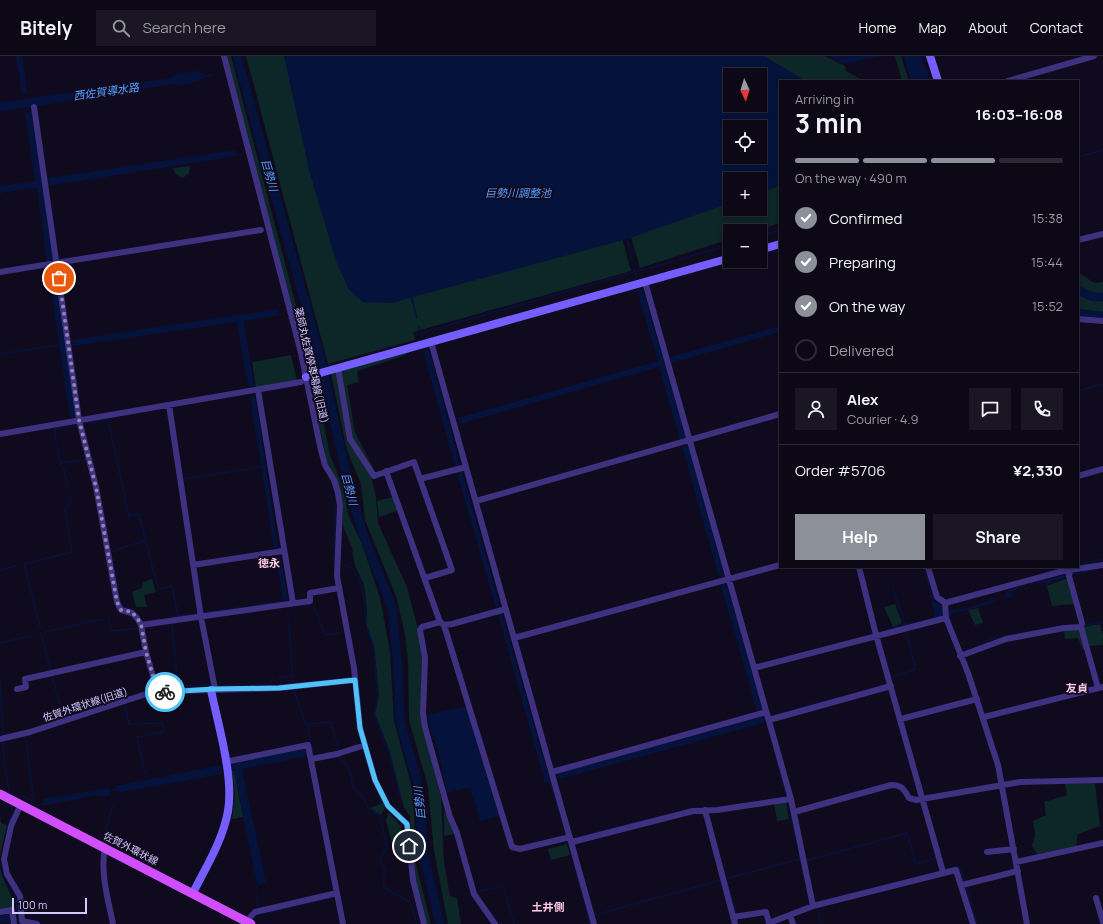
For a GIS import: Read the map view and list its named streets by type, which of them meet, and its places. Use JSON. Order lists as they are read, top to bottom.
{
  "streets": {
    "main road": ["佐賀外環状線"],
    "street": ["薬師丸佐賀停車場線(旧道)", "佐賀外環状線(旧道)"]
  },
  "crossings": [
    ["薬師丸佐賀停車場線(旧道)", "佐賀外環状線(旧道)"]
  ],
  "districts": ["徳永", "友貞", "土井側"],
  "water": ["西佐賀導水路", "巨勢川", "巨勢川調整池"],
  "scale_bar": "100 m",
  "north": "bottom",
  "page": {
    "header": "Bitely",
    "search": "Search here",
    "nav": [
      "Home",
      "Map",
      "About",
      "Contact"
    ],
    "map_buttons": ["+", "−"],
    "heading": ["3 min", "Arriving in", "16:03–16:08"],
    "panel": [
      "Alex",
      "Courier · 4.9",
      "Order #5706",
      "¥2,330"
    ],
    "bar": "On the way · 490 m",
    "list": [
      ["Confirmed", "15:38"],
      ["Preparing", "15:44"],
      ["On the way", "15:52"],
      "Delivered"
    ],
    "buttons": ["Help", "Share"],
    "scale": "100 m"
  }
}
